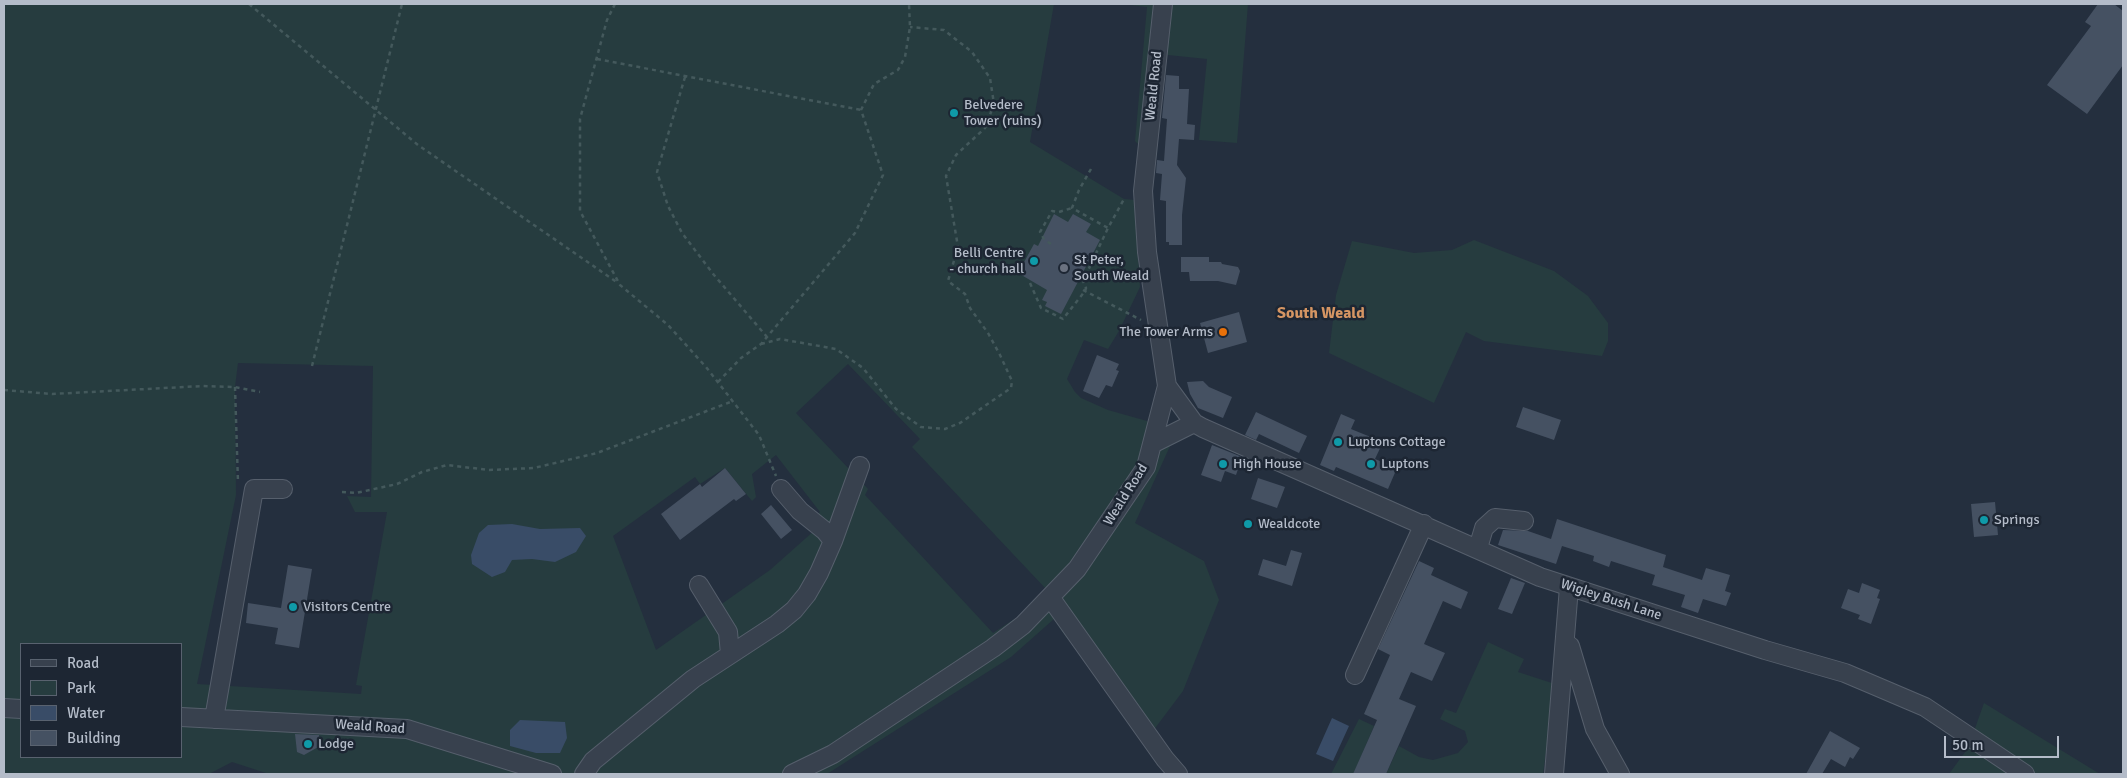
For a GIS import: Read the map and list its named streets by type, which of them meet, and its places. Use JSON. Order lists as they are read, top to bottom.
{
  "streets": {
    "street": ["Weald Road", "Wigley Bush Lane"]
  },
  "districts": ["South Weald"],
  "places": [
    "Belvedere Tower (ruins)",
    "Belli Centre - church hall",
    "St Peter, South Weald",
    "The Tower Arms",
    "Luptons Cottage",
    "High House",
    "Luptons",
    "Springs",
    "Wealdcote",
    "Visitors Centre",
    "Lodge"
  ],
  "legend": [
    "Road",
    "Park",
    "Water",
    "Building"
  ],
  "scale_bar": "50 m"
}
